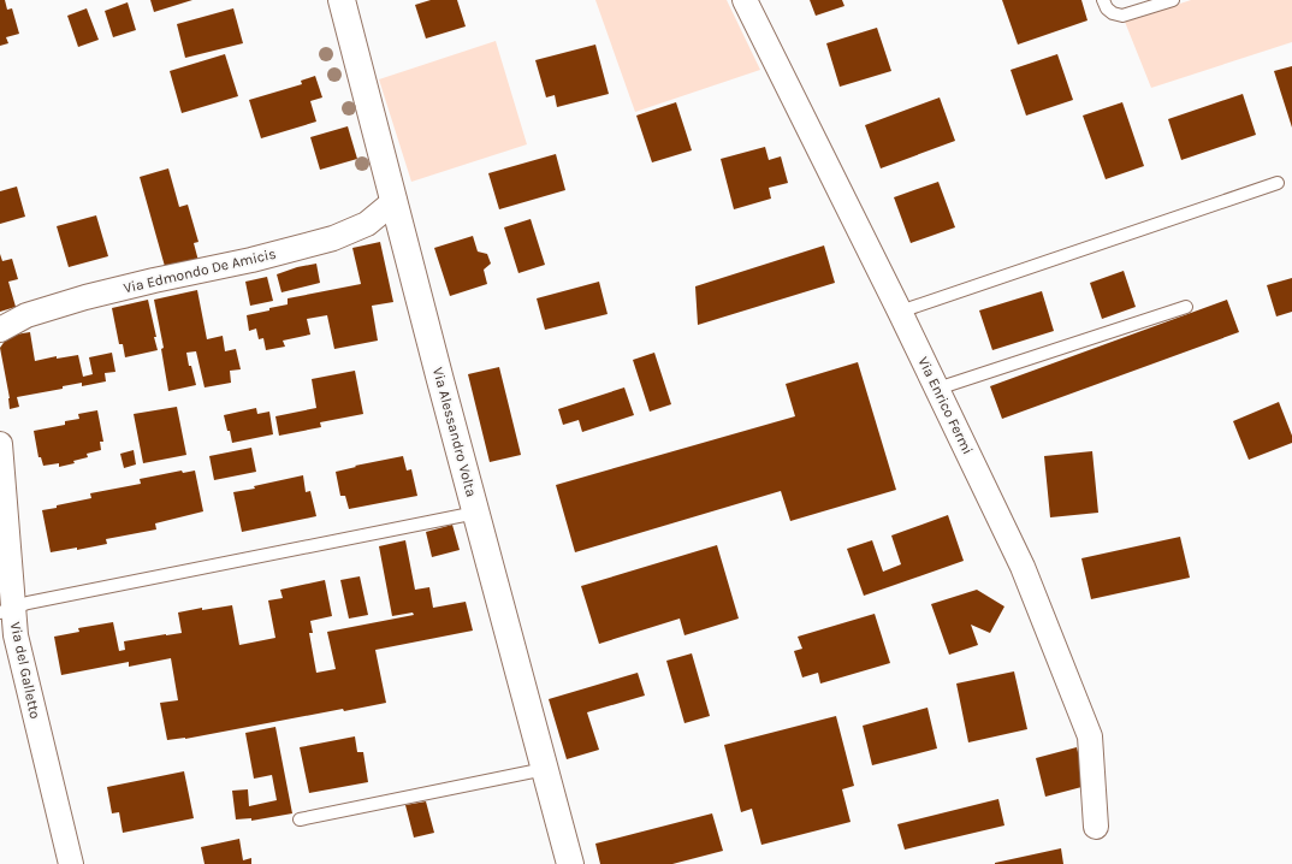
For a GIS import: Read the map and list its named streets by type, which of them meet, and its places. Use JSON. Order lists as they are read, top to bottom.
{
  "streets": {
    "street": [
      "Via Edmondo De Amicis",
      "Via Enrico Fermi",
      "Via Alessandro Volta",
      "Via del Galletto"
    ]
  },
  "crossings": [
    ["Via Edmondo De Amicis", "Via Alessandro Volta"]
  ]
}
